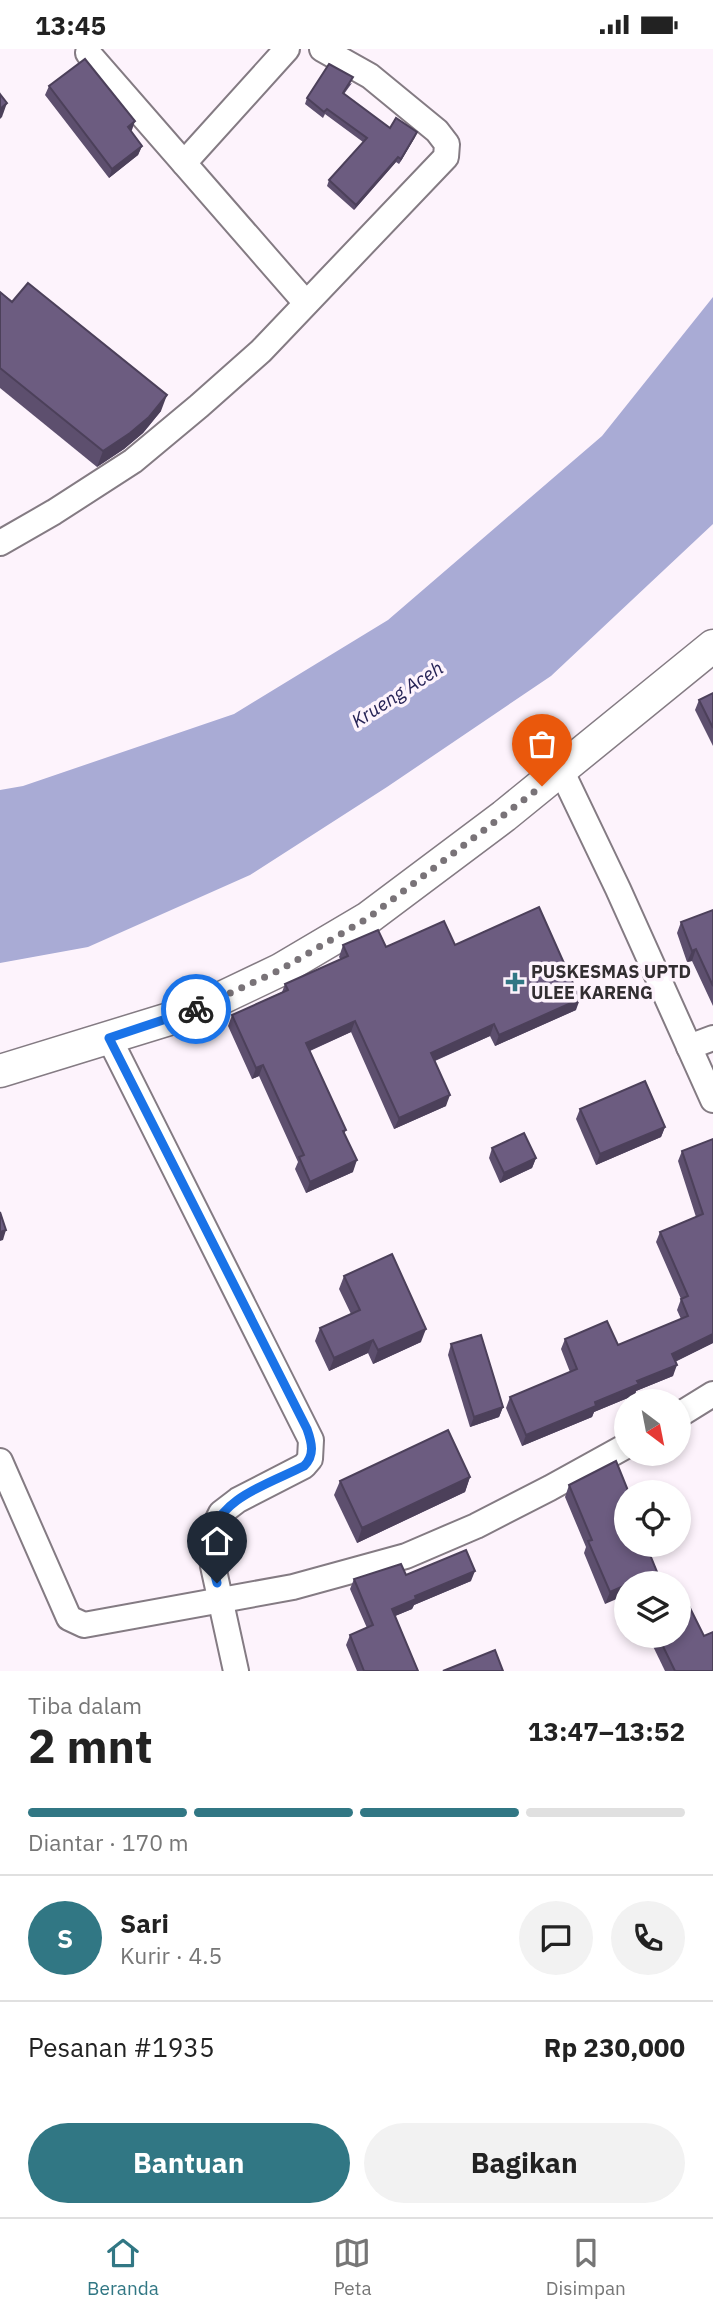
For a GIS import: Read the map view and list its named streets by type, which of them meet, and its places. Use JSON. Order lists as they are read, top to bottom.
{
  "water": ["Krueng Aceh"],
  "places": {
    "health": ["PUSKESMAS UPTD ULEE KARENG"]
  },
  "north": "bottom right",
  "page": {
    "status": "13:45",
    "heading": ["2 mnt", "Tiba dalam", "13:47–13:52"],
    "panel": [
      "Sari",
      "Kurir · 4.5",
      "Pesanan #1935",
      "Rp 230,000"
    ],
    "bar": "Diantar · 170 m",
    "round": "S",
    "buttons": ["Bantuan", "Bagikan"],
    "tabs": ["Beranda", "Peta", "Disimpan"]
  }
}
